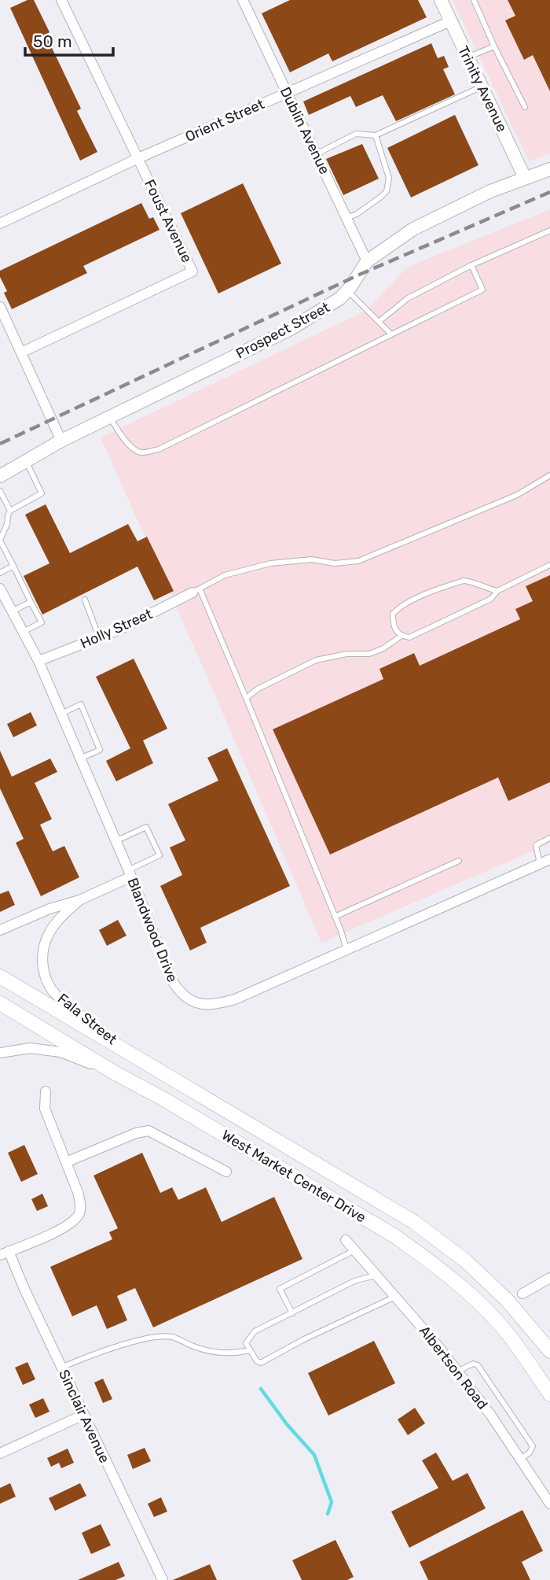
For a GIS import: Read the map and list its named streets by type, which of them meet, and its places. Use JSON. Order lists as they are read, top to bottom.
{
  "streets": {
    "main road": ["West Market Center Drive"],
    "street": [
      "Trinity Avenue",
      "Orient Street",
      "Dublin Avenue",
      "Foust Avenue",
      "Prospect Street",
      "Holly Street",
      "Blandwood Drive",
      "Fala Street",
      "Albertson Road",
      "Sinclair Avenue"
    ]
  },
  "crossings": [
    ["Trinity Avenue", "Orient Street"],
    ["Trinity Avenue", "Prospect Street"],
    ["Orient Street", "Dublin Avenue"],
    ["Orient Street", "Foust Avenue"],
    ["Dublin Avenue", "Prospect Street"],
    ["Holly Street", "Blandwood Drive"],
    ["Blandwood Drive", "Fala Street"],
    ["Fala Street", "West Market Center Drive"]
  ],
  "scale_bar": "50 m"
}
